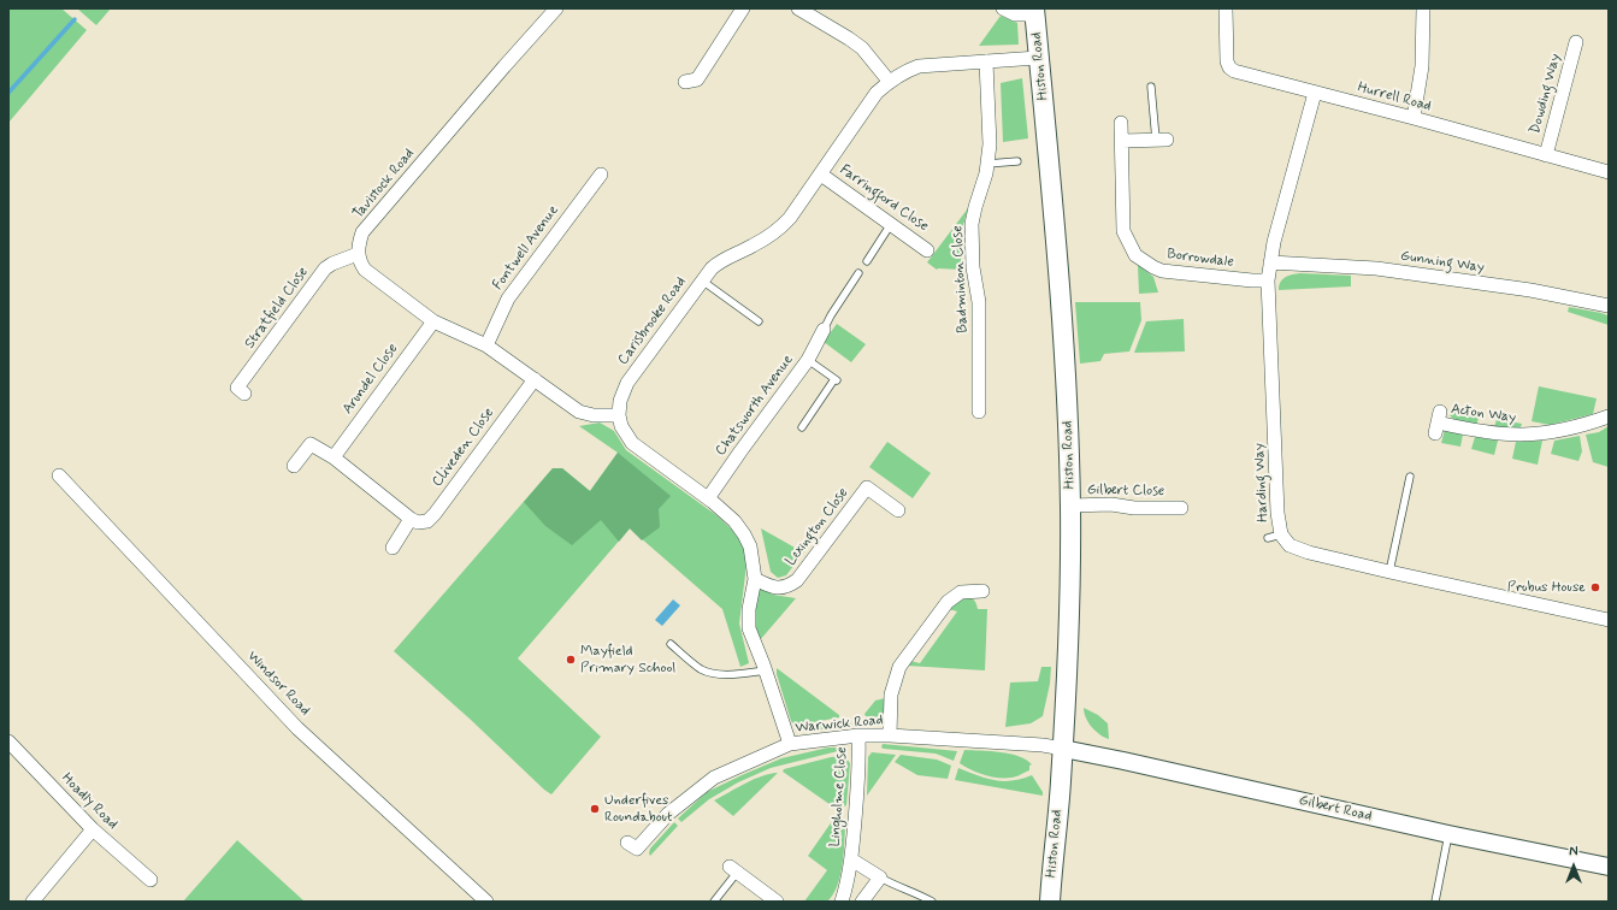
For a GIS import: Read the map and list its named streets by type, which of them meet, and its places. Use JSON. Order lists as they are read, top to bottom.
{
  "streets": {
    "main road": ["Histon Road"],
    "street": [
      "Dowding Way",
      "Hurrell Road",
      "Tavistock Road",
      "Farringford Close",
      "Fontwell Avenue",
      "Borrowdale",
      "Gunning Way",
      "Badminton Close",
      "Stratfield Close",
      "Carisbrooke Road",
      "Arundel Close",
      "Chatsworth Avenue",
      "Acton Way",
      "Cliveden Close",
      "Harding Way",
      "Gilbert Close",
      "Lexington Close",
      "Windsor Road",
      "Warwick Road",
      "Lingholme Close",
      "Hoadly Road",
      "Gilbert Road"
    ]
  },
  "crossings": [
    ["Histon Road", "Carisbrooke Road"],
    ["Histon Road", "Gilbert Close"],
    ["Histon Road", "Warwick Road"],
    ["Histon Road", "Gilbert Road"],
    ["Dowding Way", "Hurrell Road"],
    ["Hurrell Road", "Harding Way"],
    ["Tavistock Road", "Stratfield Close"],
    ["Farringford Close", "Carisbrooke Road"],
    ["Borrowdale", "Harding Way"],
    ["Gunning Way", "Harding Way"],
    ["Badminton Close", "Carisbrooke Road"],
    ["Warwick Road", "Lingholme Close"],
    ["Warwick Road", "Gilbert Road"]
  ],
  "places": ["Probus House", "Mayfield Primary School", "Underfives Roundabout"],
  "north": "top"
}
